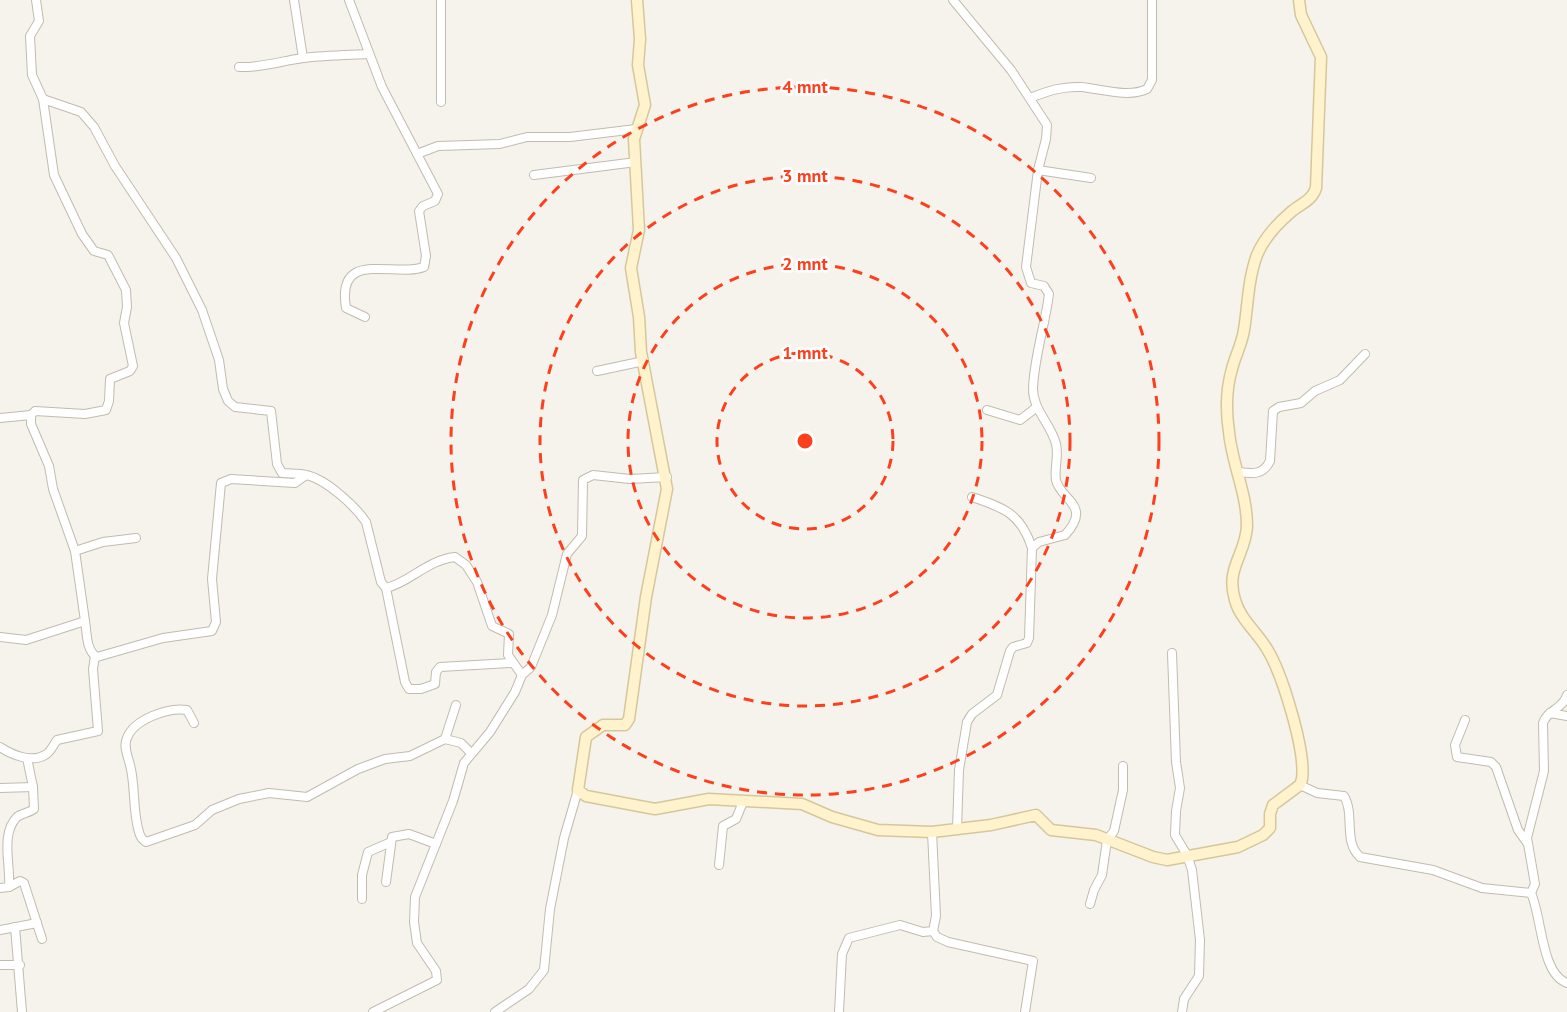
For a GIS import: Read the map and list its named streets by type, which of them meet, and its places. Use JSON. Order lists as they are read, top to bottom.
{
  "rings": [
    "4 mnt",
    "3 mnt",
    "2 mnt",
    "1 mnt"
  ]
}
